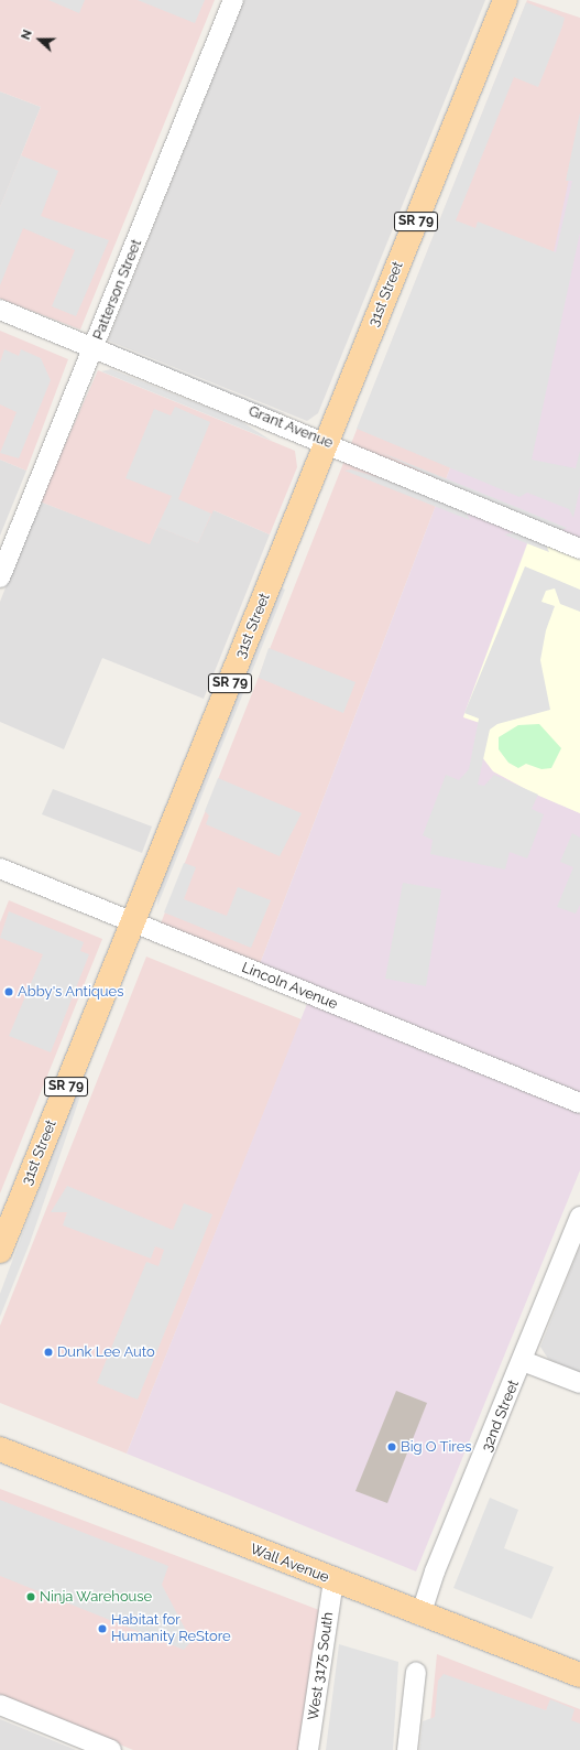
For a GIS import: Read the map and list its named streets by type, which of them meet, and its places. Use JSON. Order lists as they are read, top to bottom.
{
  "streets": {
    "main road": ["SR 79", "31st Street", "Wall Avenue"],
    "street": [
      "Patterson Street",
      "Grant Avenue",
      "Lincoln Avenue",
      "32nd Street",
      "West 3175 South"
    ]
  },
  "crossings": [
    ["Patterson Street", "Grant Avenue"],
    ["31st Street", "Grant Avenue"],
    ["31st Street", "Lincoln Avenue"],
    ["32nd Street", "Wall Avenue"],
    ["Wall Avenue", "West 3175 South"]
  ],
  "places": [
    "Abby's Antiques",
    "Dunk Lee Auto",
    "Big O Tires",
    "Ninja Warehouse",
    "Habitat for Humanity ReStore"
  ],
  "north": "left"
}
